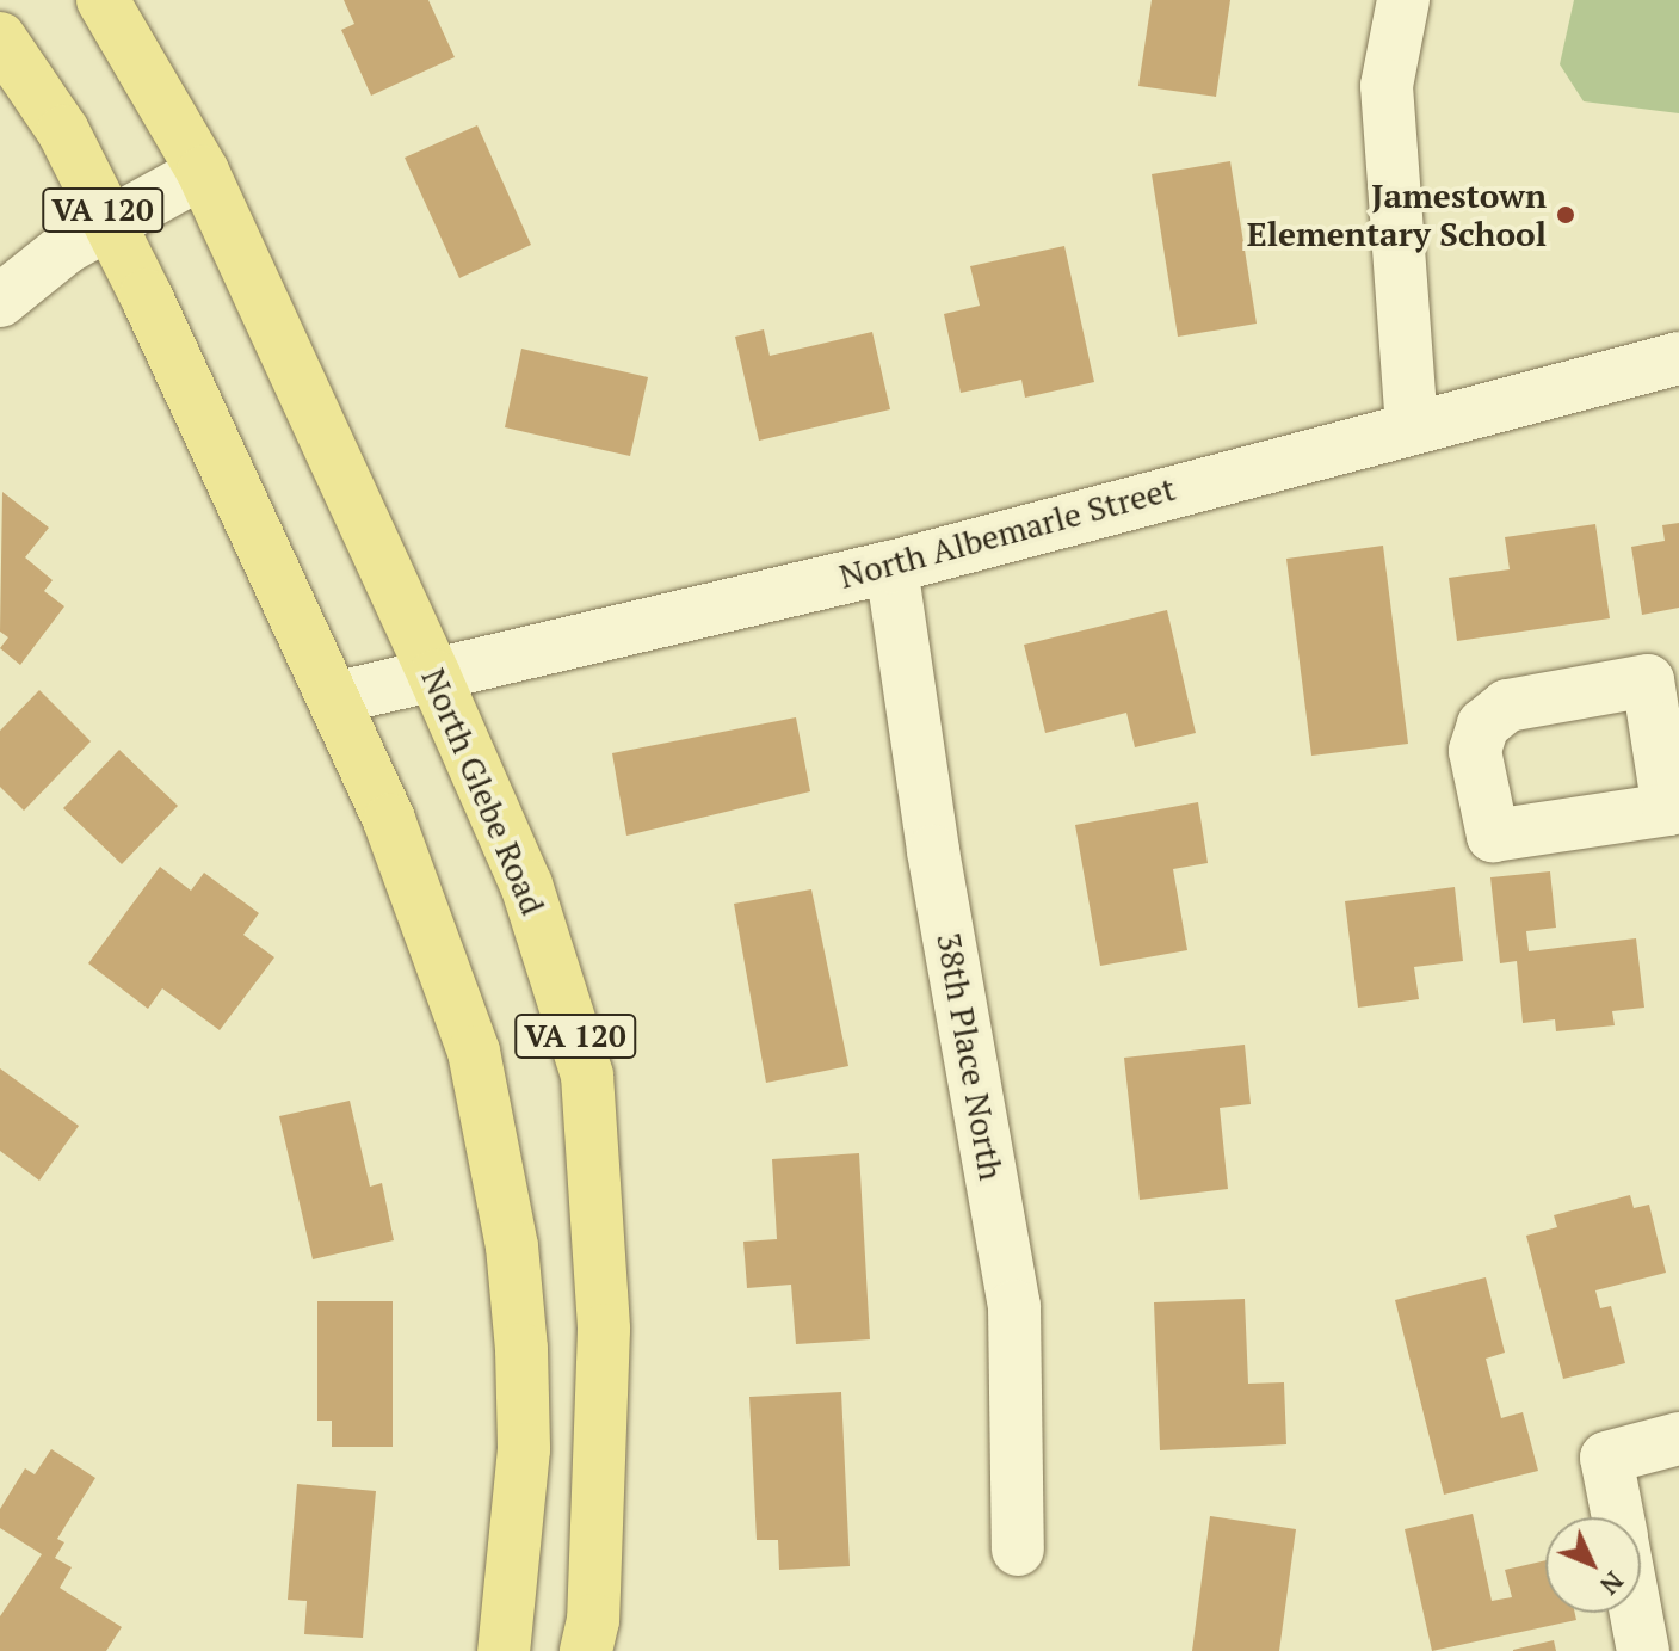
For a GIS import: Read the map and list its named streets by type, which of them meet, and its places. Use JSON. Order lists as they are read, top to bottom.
{
  "streets": {
    "main road": ["VA 120", "North Glebe Road"],
    "street": ["North Albemarle Street", "38th Place North"]
  },
  "crossings": [
    ["VA 120", "North Albemarle Street"],
    ["North Albemarle Street", "North Glebe Road"],
    ["North Albemarle Street", "38th Place North"]
  ],
  "places": ["Jamestown Elementary School"],
  "north": "bottom right"
}
